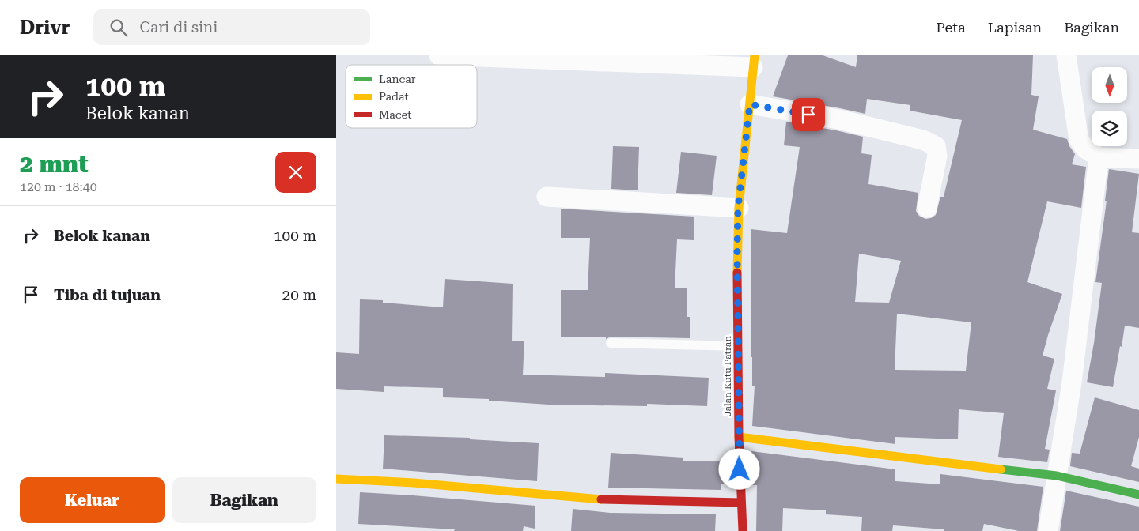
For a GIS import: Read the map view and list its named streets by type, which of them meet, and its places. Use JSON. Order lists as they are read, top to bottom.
{
  "streets": {
    "street": ["Jalan Kutu Patran"]
  },
  "legend": ["Lancar", "Padat", "Macet"],
  "north": "bottom",
  "page": {
    "header": "Drivr",
    "search": "Cari di sini",
    "nav": ["Peta", "Lapisan", "Bagikan"],
    "turn": ["100 m", "Belok kanan"],
    "heading": ["2 mnt", "120 m · 18:40"],
    "list": [
      {
        "name": "Belok kanan",
        "value": "100 m"
      },
      {
        "name": "Tiba di tujuan",
        "value": "20 m"
      }
    ],
    "buttons": ["Keluar", "Bagikan"]
  }
}
